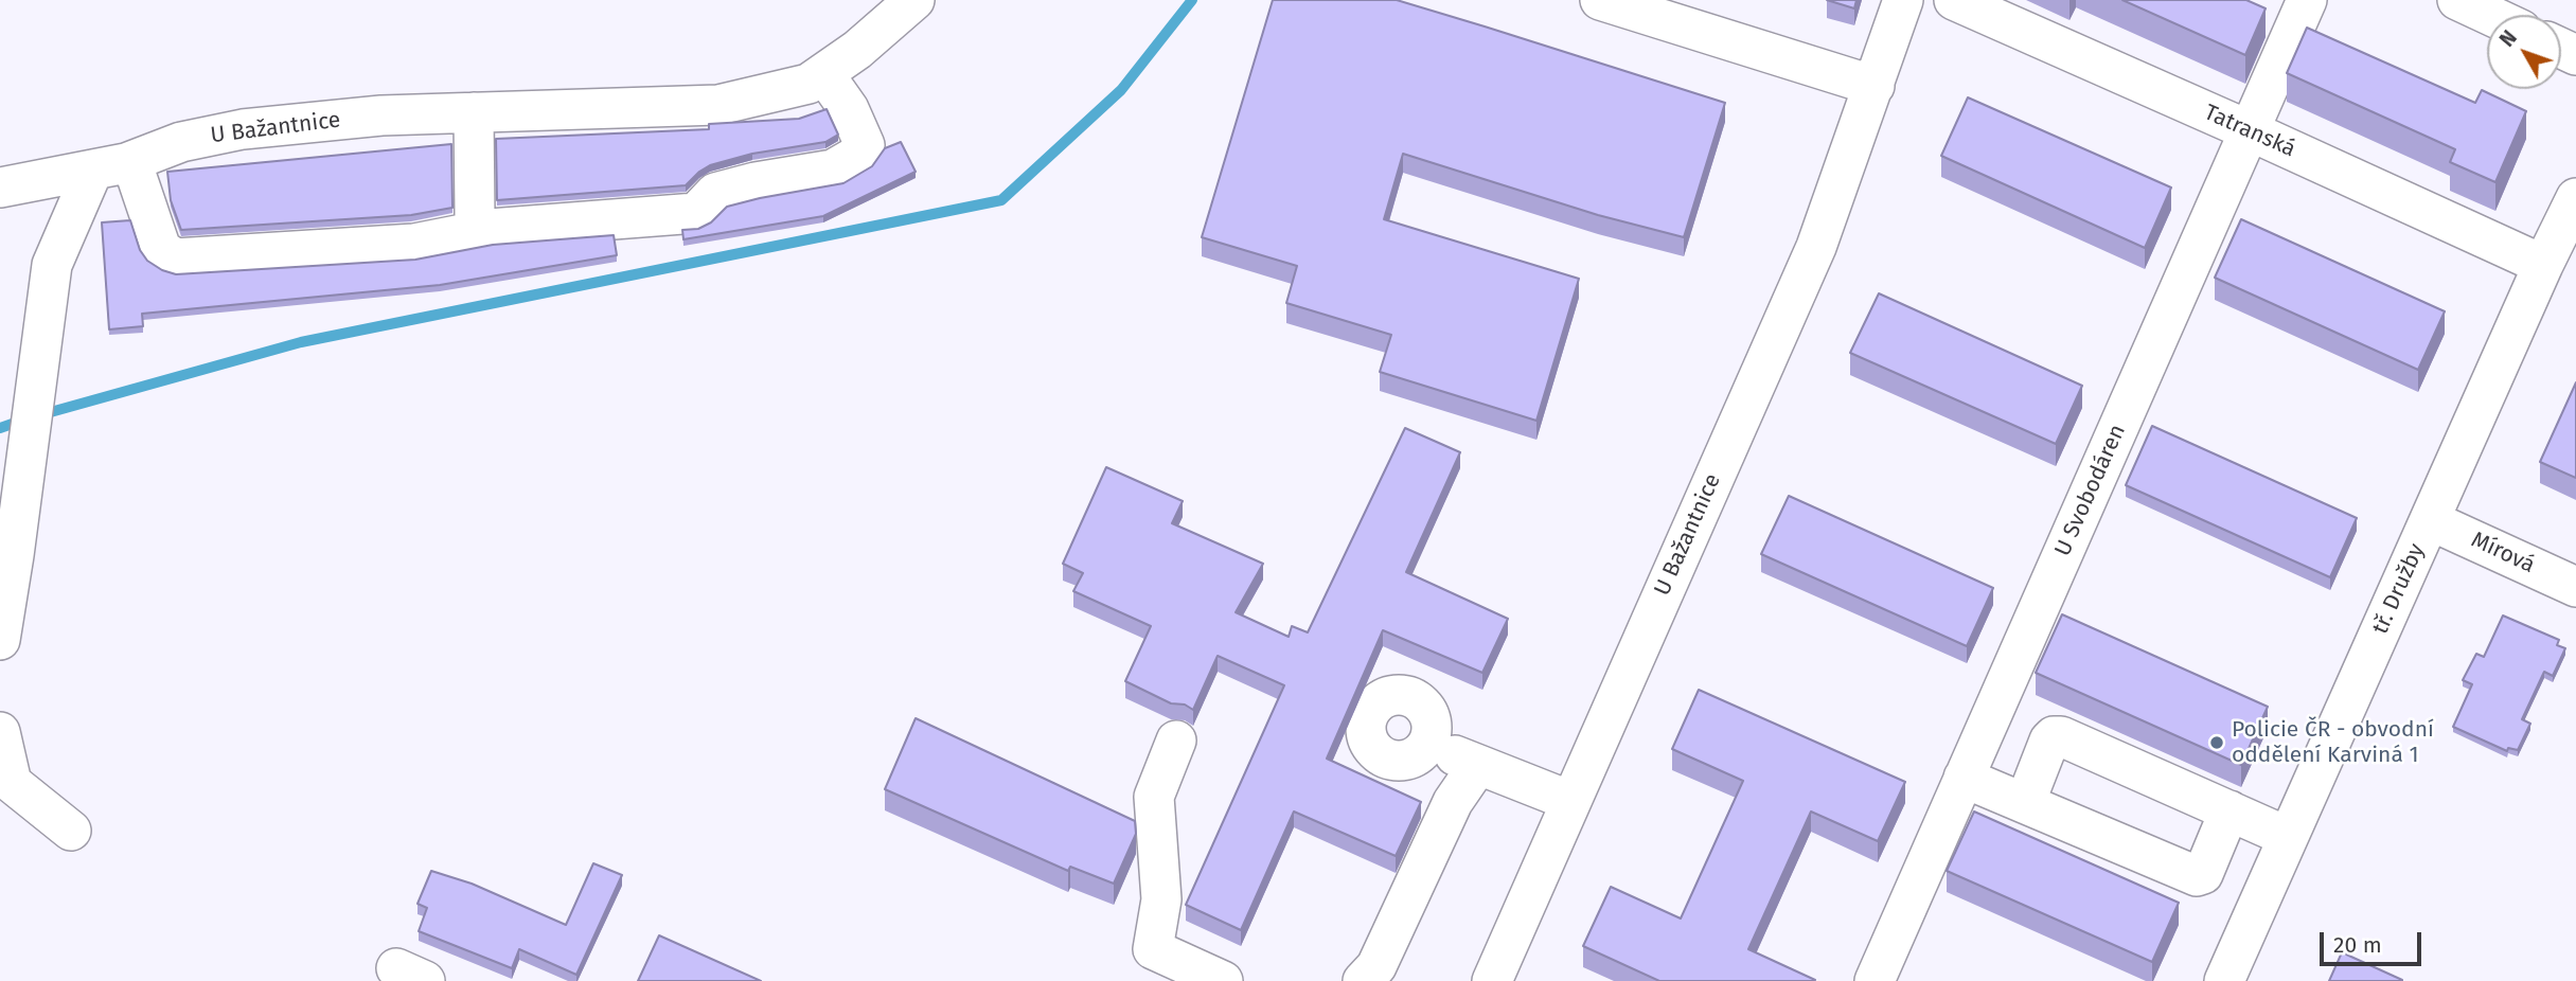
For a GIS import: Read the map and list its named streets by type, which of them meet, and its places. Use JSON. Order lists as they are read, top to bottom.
{
  "streets": {
    "street": [
      "U Bažantnice",
      "Tatranská",
      "U Svobodáren",
      "Mírová",
      "tř. Družby"
    ]
  },
  "crossings": [
    ["Tatranská", "U Svobodáren"],
    ["Tatranská", "tř. Družby"],
    ["Mírová", "tř. Družby"]
  ],
  "places": ["Policie ČR - obvodní oddělení Karviná 1"],
  "scale_bar": "20 m",
  "north": "top left"
}
